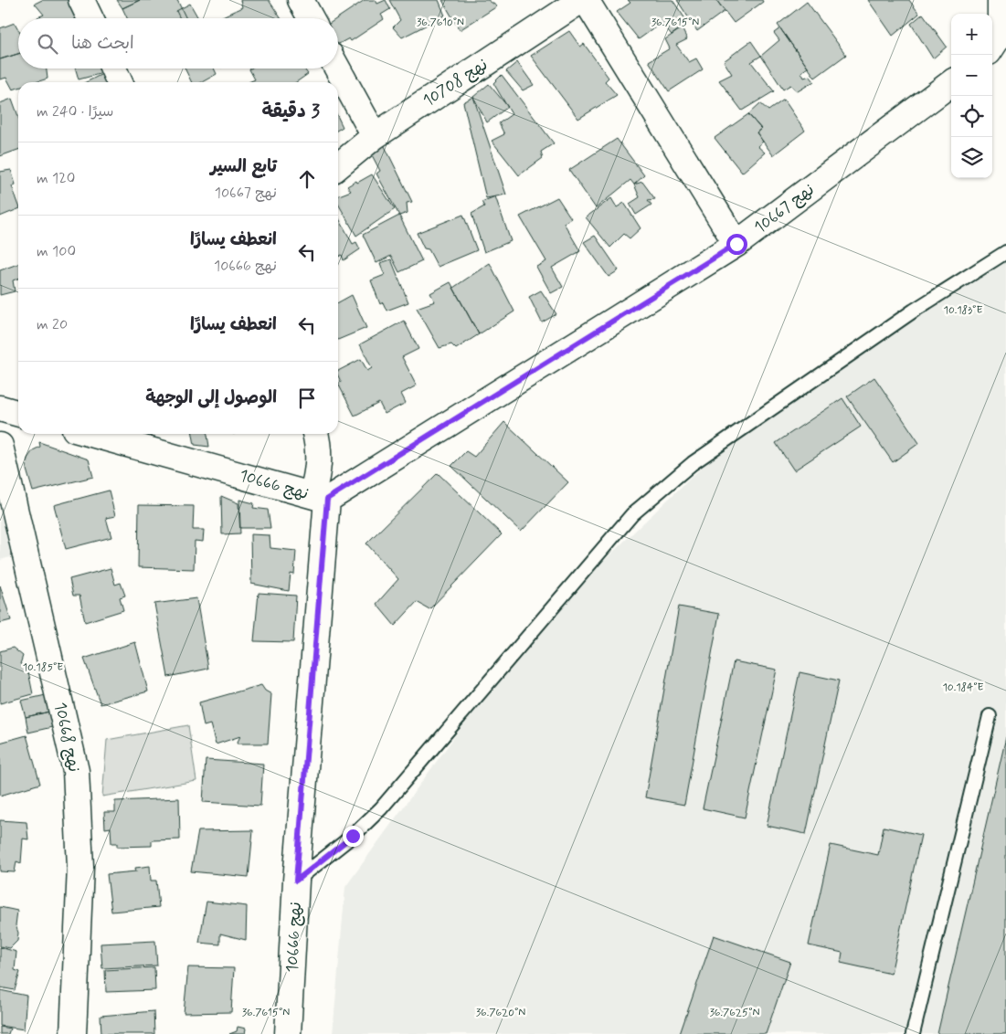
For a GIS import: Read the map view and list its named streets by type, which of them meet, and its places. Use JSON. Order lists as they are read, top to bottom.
{
  "streets": {
    "street": [
      "نهج 10708",
      "نهج 10667",
      "نهج 10666",
      "نهج 10668"
    ]
  },
  "crossings": [
    ["نهج 10667", "نهج 10666"]
  ],
  "page": {
    "map_buttons": ["+", "−"],
    "search": "ابحث هنا",
    "heading": ["3 دقيقة", "سيرًا · 240 m"],
    "list": [
      ["تابع السير", "نهج 10667", "120 m"],
      ["انعطف يسارًا", "نهج 10666", "100 m"],
      ["انعطف يسارًا", "20 m"],
      "الوصول إلى الوجهة"
    ]
  },
  "coordinates": [
    "36.7610°N",
    "36.7615°N",
    "10.183°E",
    "10.185°E",
    "10.184°E",
    "36.7620°N",
    "36.7625°N"
  ]
}
